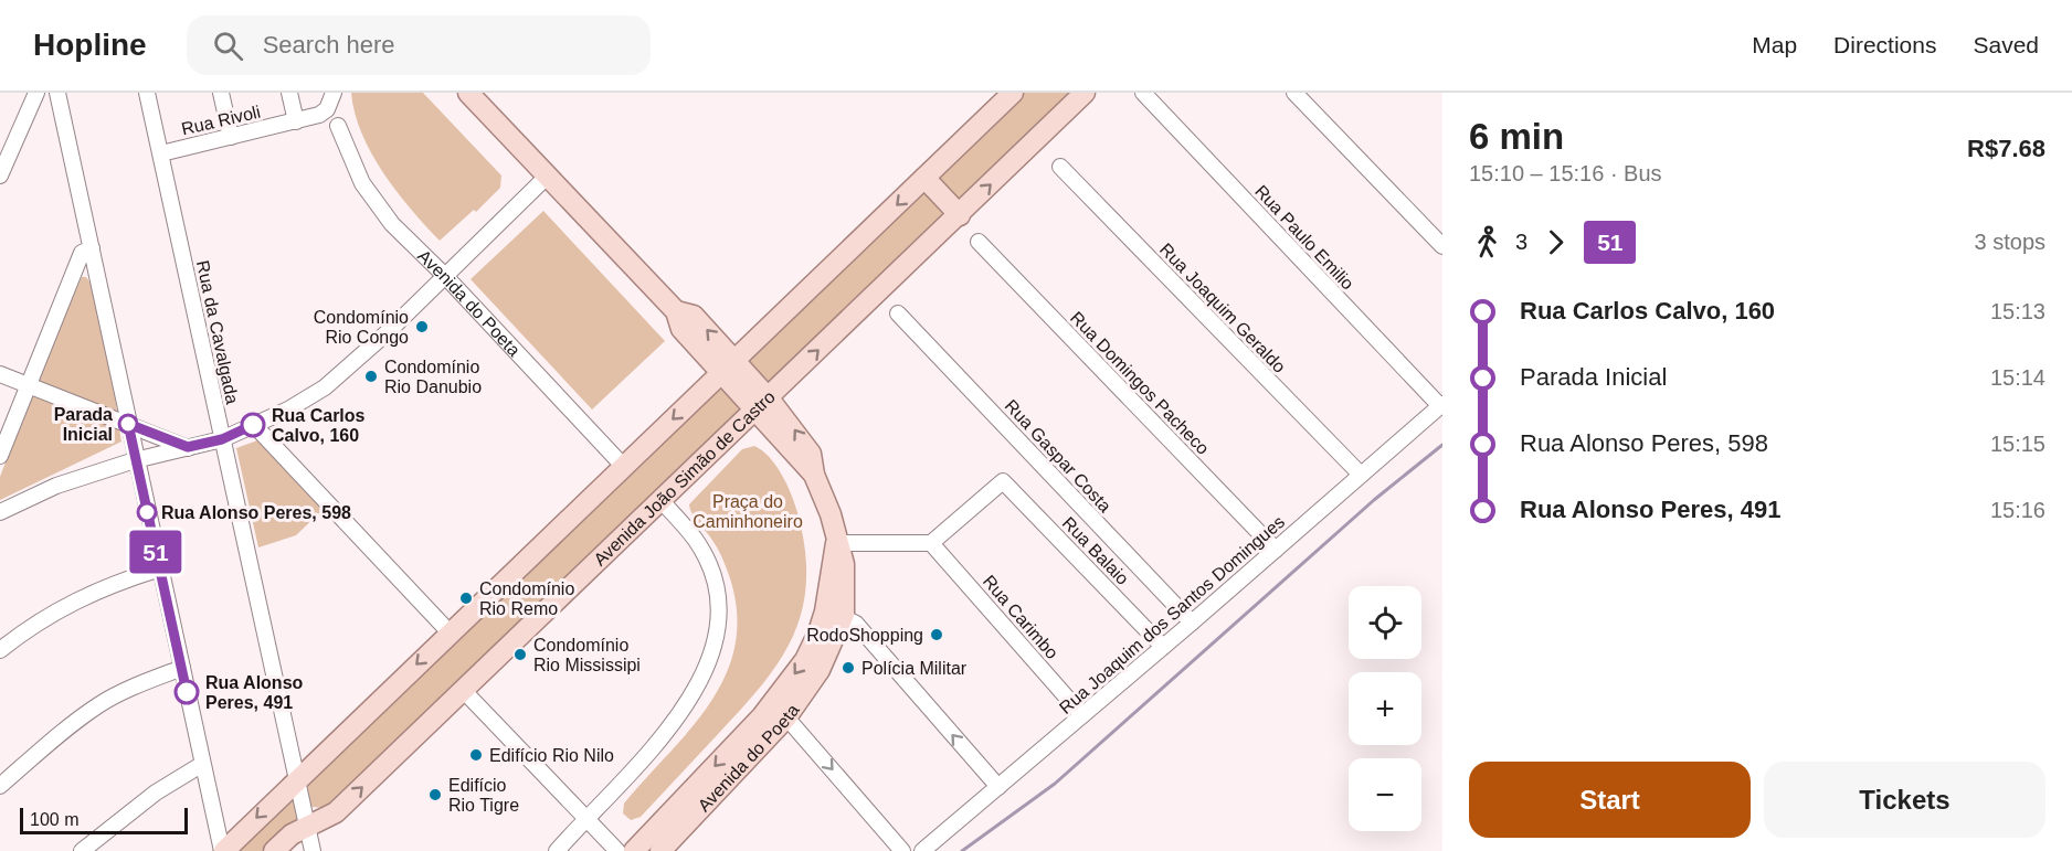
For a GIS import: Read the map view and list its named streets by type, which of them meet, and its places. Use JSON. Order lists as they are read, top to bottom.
{
  "streets": {
    "main road": ["Avenida do Poeta", "Avenida João Simão de Castro"],
    "street": [
      "Rua Rivoli",
      "Rua Paulo Emilio",
      "Rua Joaquim Geraldo",
      "Rua da Cavalgada",
      "Rua Domingos Pacheco",
      "Rua Gaspar Costa",
      "Rua Balaio",
      "Rua Joaquim dos Santos Domingues",
      "Rua Carimbo"
    ]
  },
  "crossings": [
    ["Rua Rivoli", "Rua da Cavalgada"],
    ["Rua Paulo Emilio", "Rua Joaquim dos Santos Domingues"],
    ["Avenida do Poeta", "Avenida João Simão de Castro"],
    ["Rua Joaquim Geraldo", "Rua Joaquim dos Santos Domingues"],
    ["Rua da Cavalgada", "Avenida João Simão de Castro"],
    ["Rua Domingos Pacheco", "Rua Joaquim dos Santos Domingues"],
    ["Rua Gaspar Costa", "Rua Joaquim dos Santos Domingues"],
    ["Rua Balaio", "Rua Joaquim dos Santos Domingues"],
    ["Rua Balaio", "Rua Carimbo"],
    ["Rua Joaquim dos Santos Domingues", "Rua Carimbo"]
  ],
  "parks": ["Praça do Caminhoneiro"],
  "places": [
    "Condomínio Rio Congo",
    "Condomínio Rio Danubio",
    "Parada Inicial",
    "Rua Carlos Calvo, 160",
    "Rua Alonso Peres, 598",
    "Condomínio Rio Remo",
    "RodoShopping",
    "Condomínio Rio Mississipi",
    "Polícia Militar",
    "Rua Alonso Peres, 491",
    "Edifício Rio Nilo",
    "Edifício Rio Tigre"
  ],
  "lines": ["bus line 51"],
  "scale_bar": "100 m",
  "page": {
    "header": "Hopline",
    "search": "Search here",
    "nav": ["Map", "Directions", "Saved"],
    "on_map": "51",
    "heading": ["6 min", "15:10 – 15:16 · Bus", "R$7.68"],
    "legs": ["3", "51", "3 stops"],
    "list": [
      {
        "name": "Rua Carlos Calvo, 160",
        "value": "15:13"
      },
      {
        "name": "Parada Inicial",
        "value": "15:14"
      },
      {
        "name": "Rua Alonso Peres, 598",
        "value": "15:15"
      },
      {
        "name": "Rua Alonso Peres, 491",
        "value": "15:16"
      }
    ],
    "map_buttons": ["+", "−"],
    "buttons": ["Start", "Tickets"],
    "scale": "100 m"
  }
}
